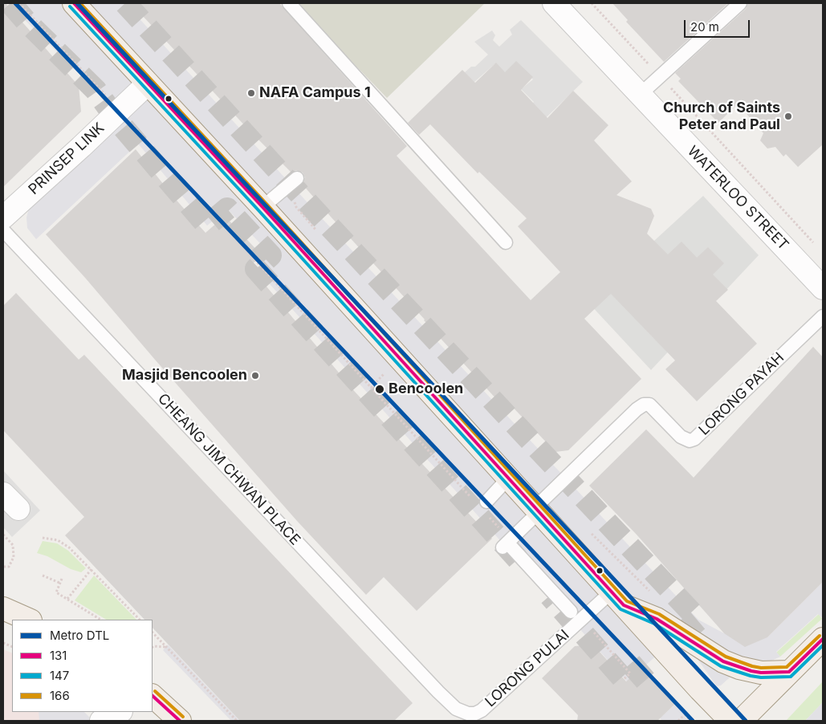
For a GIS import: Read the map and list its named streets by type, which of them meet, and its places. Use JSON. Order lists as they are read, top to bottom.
{
  "streets": {
    "street": ["PRINSEP LINK", "WATERLOO STREET"],
    "lane": ["LORONG PAYAH", "CHEANG JIM CHWAN PLACE", "LORONG PULAI"]
  },
  "crossings": [
    ["CHEANG JIM CHWAN PLACE", "LORONG PULAI"]
  ],
  "places": [
    "NAFA Campus 1",
    "Church of Saints Peter and Paul",
    "Masjid Bencoolen",
    "Bencoolen"
  ],
  "lines": [
    "metro line DTL",
    "transit line 131",
    "transit line 166",
    "transit line 147"
  ],
  "legend": [
    "Metro DTL",
    "131",
    "147",
    "166"
  ],
  "scale_bar": "20 m"
}
